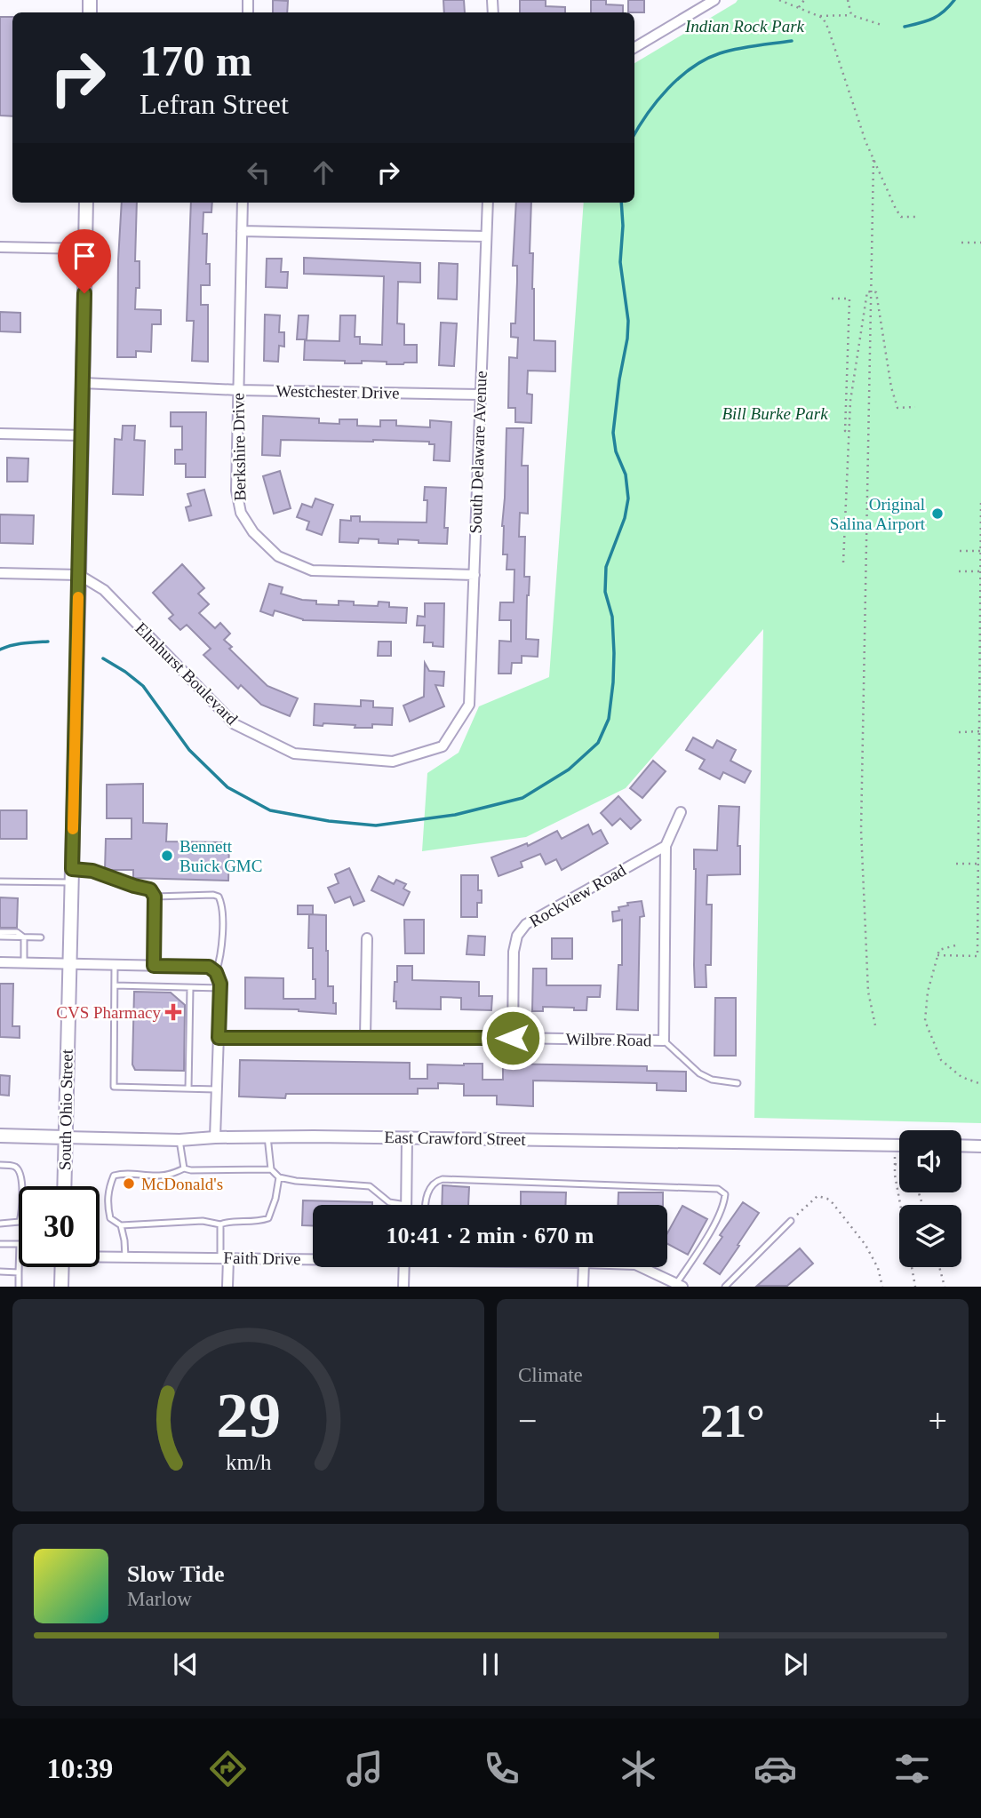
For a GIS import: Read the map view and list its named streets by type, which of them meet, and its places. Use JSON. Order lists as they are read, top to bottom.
{
  "streets": {
    "main road": ["South Ohio Street", "East Crawford Street"],
    "street": [
      "Westchester Drive",
      "Berkshire Drive",
      "South Delaware Avenue",
      "Elmhurst Boulevard",
      "Rockview Road",
      "Wilbre Road",
      "Faith Drive"
    ]
  },
  "crossings": [
    ["Westchester Drive", "Berkshire Drive"],
    ["Westchester Drive", "South Delaware Avenue"],
    ["Westchester Drive", "South Ohio Street"],
    ["Berkshire Drive", "South Delaware Avenue"],
    ["South Delaware Avenue", "Elmhurst Boulevard"],
    ["Elmhurst Boulevard", "South Ohio Street"],
    ["Rockview Road", "Wilbre Road"],
    ["South Ohio Street", "East Crawford Street"]
  ],
  "parks": ["Indian Rock Park", "Bill Burke Park"],
  "places": {
    "other": ["Original Salina Airport", "Bennett Buick GMC", "McDonald's"],
    "health": ["CVS Pharmacy"]
  },
  "page": {
    "turn": ["170 m", "Lefran Street"],
    "limit": "30",
    "trip": "10:41 · 2 min · 670 m",
    "tile": "Climate",
    "heat": ["−", "21°", "+"],
    "song": ["Slow Tide", "Marlow"],
    "tabs": "10:39",
    "gauge": ["29", "km/h"]
  }
}
